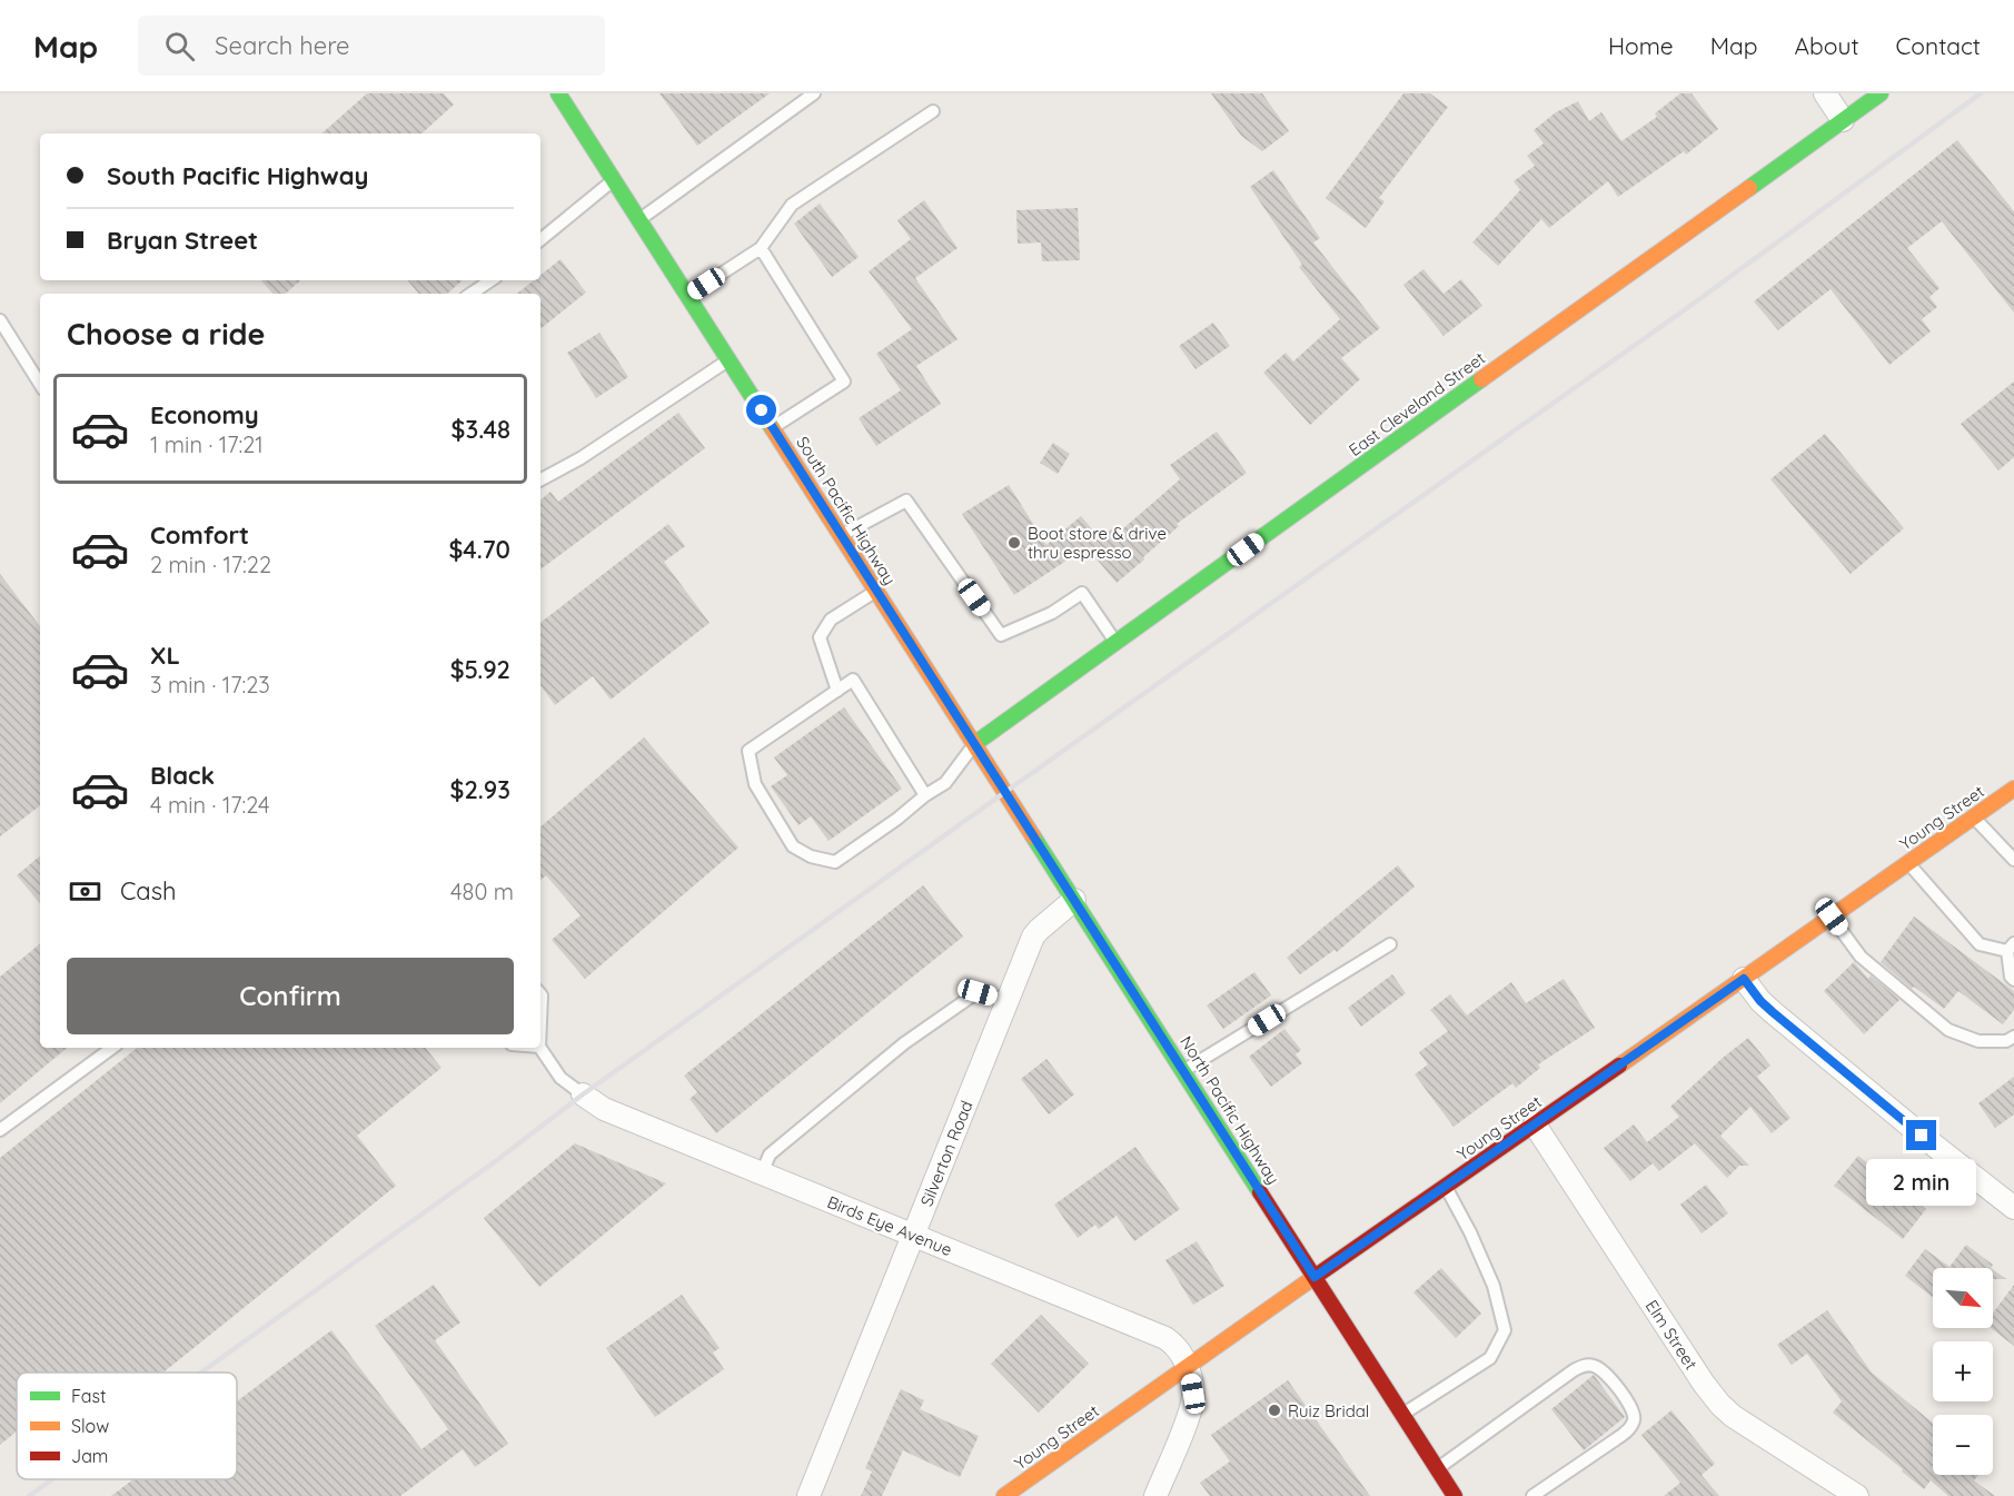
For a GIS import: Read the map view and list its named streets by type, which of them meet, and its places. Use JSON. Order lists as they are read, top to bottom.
{
  "streets": {
    "main road": [
      "East Cleveland Street",
      "South Pacific Highway",
      "Young Street",
      "North Pacific Highway"
    ],
    "street": ["Silverton Road", "Birds Eye Avenue", "Elm Street"]
  },
  "crossings": [
    ["East Cleveland Street", "South Pacific Highway"],
    ["East Cleveland Street", "North Pacific Highway"],
    ["South Pacific Highway", "North Pacific Highway"],
    ["Young Street", "North Pacific Highway"],
    ["Young Street", "Birds Eye Avenue"],
    ["Young Street", "Elm Street"],
    ["North Pacific Highway", "Silverton Road"],
    ["Silverton Road", "Birds Eye Avenue"]
  ],
  "places": ["Boot store & drive thru espresso", "Ruiz Bridal"],
  "legend": ["Fast", "Slow", "Jam"],
  "north": "bottom right",
  "page": {
    "header": "Map",
    "search": "Search here",
    "nav": [
      "Home",
      "Map",
      "About",
      "Contact"
    ],
    "banner": ["South Pacific Highway", "Bryan Street"],
    "heading": "Choose a ride",
    "list": [
      {
        "name": "Economy",
        "note": "1 min · 17:21",
        "value": "$3.48"
      },
      {
        "name": "Comfort",
        "note": "2 min · 17:22",
        "value": "$4.70"
      },
      {
        "name": "XL",
        "note": "3 min · 17:23",
        "value": "$5.92"
      },
      {
        "name": "Black",
        "note": "4 min · 17:24",
        "value": "$2.93"
      }
    ],
    "pay": ["Cash", "480 m"],
    "buttons": "Confirm",
    "bubble": "2 min",
    "map_buttons": ["+", "−"]
  }
}
